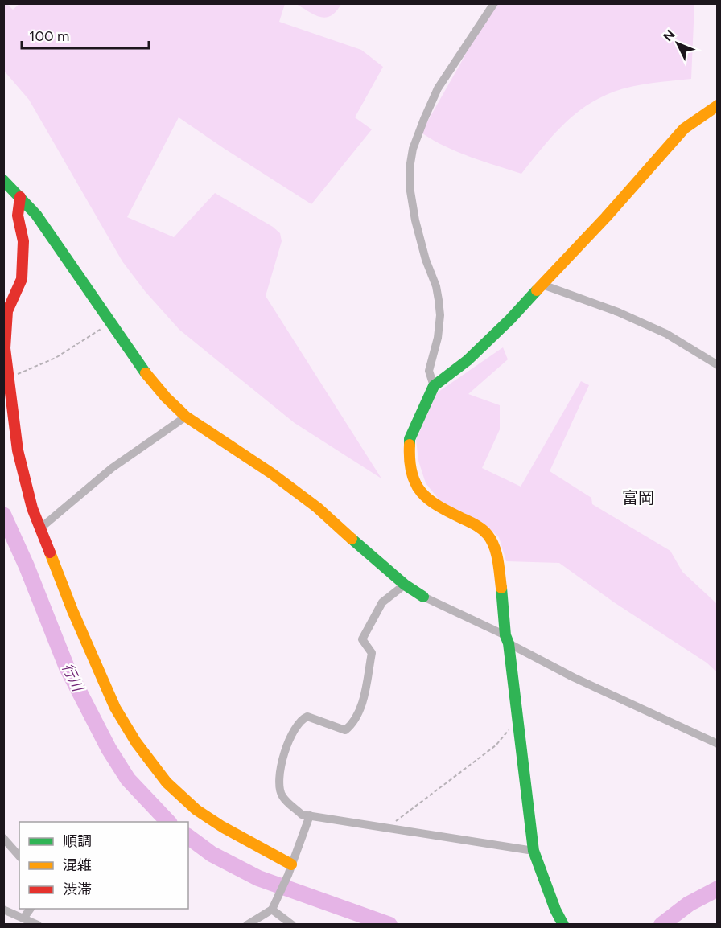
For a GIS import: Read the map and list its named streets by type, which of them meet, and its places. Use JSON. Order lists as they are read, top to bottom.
{
  "districts": ["富岡"],
  "water": ["行川"],
  "legend": ["順調", "混雑", "渋滞"],
  "scale_bar": "100 m",
  "north": "top left"
}
